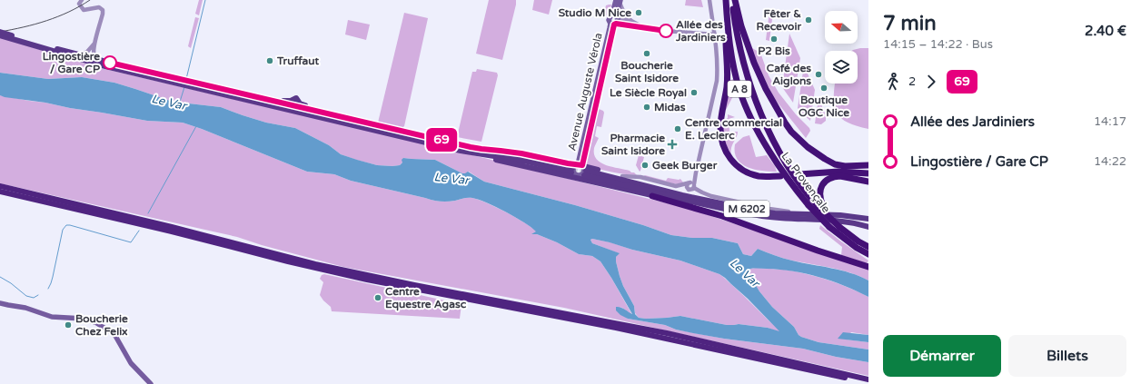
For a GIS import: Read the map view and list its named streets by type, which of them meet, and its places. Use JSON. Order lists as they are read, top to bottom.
{
  "streets": {
    "highway": ["A 8", "La Provençale"],
    "main road": ["Avenue Auguste Vérola", "M 6202"]
  },
  "crossings": [
    ["Avenue Auguste Vérola", "M 6202"]
  ],
  "water": ["Le Var"],
  "places": {
    "other": [
      "Studio M Nice",
      "Fêter & Recevoir",
      "Allée des Jardiniers",
      "P2 Bis",
      "Boucherie Saint Isidore",
      "Truffaut",
      "Lingostière / Gare CP",
      "Café des Aiglons",
      "Boutique OGC Nice",
      "Le Siècle Royal",
      "Midas",
      "Centre commercial E. Leclerc",
      "Geek Burger",
      "Centre Equestre Agasc",
      "Boucherie Chez Felix"
    ],
    "health": ["Pharmacie Saint Isidore"]
  },
  "lines": ["bus line 69"],
  "north": "left",
  "page": {
    "on_map": "69",
    "heading": ["7 min", "14:15 – 14:22 · Bus", "2.40 €"],
    "legs": ["2", "69"],
    "list": [
      {
        "name": "Allée des Jardiniers",
        "value": "14:17"
      },
      {
        "name": "Lingostière / Gare CP",
        "value": "14:22"
      }
    ],
    "buttons": ["Démarrer", "Billets"]
  }
}
